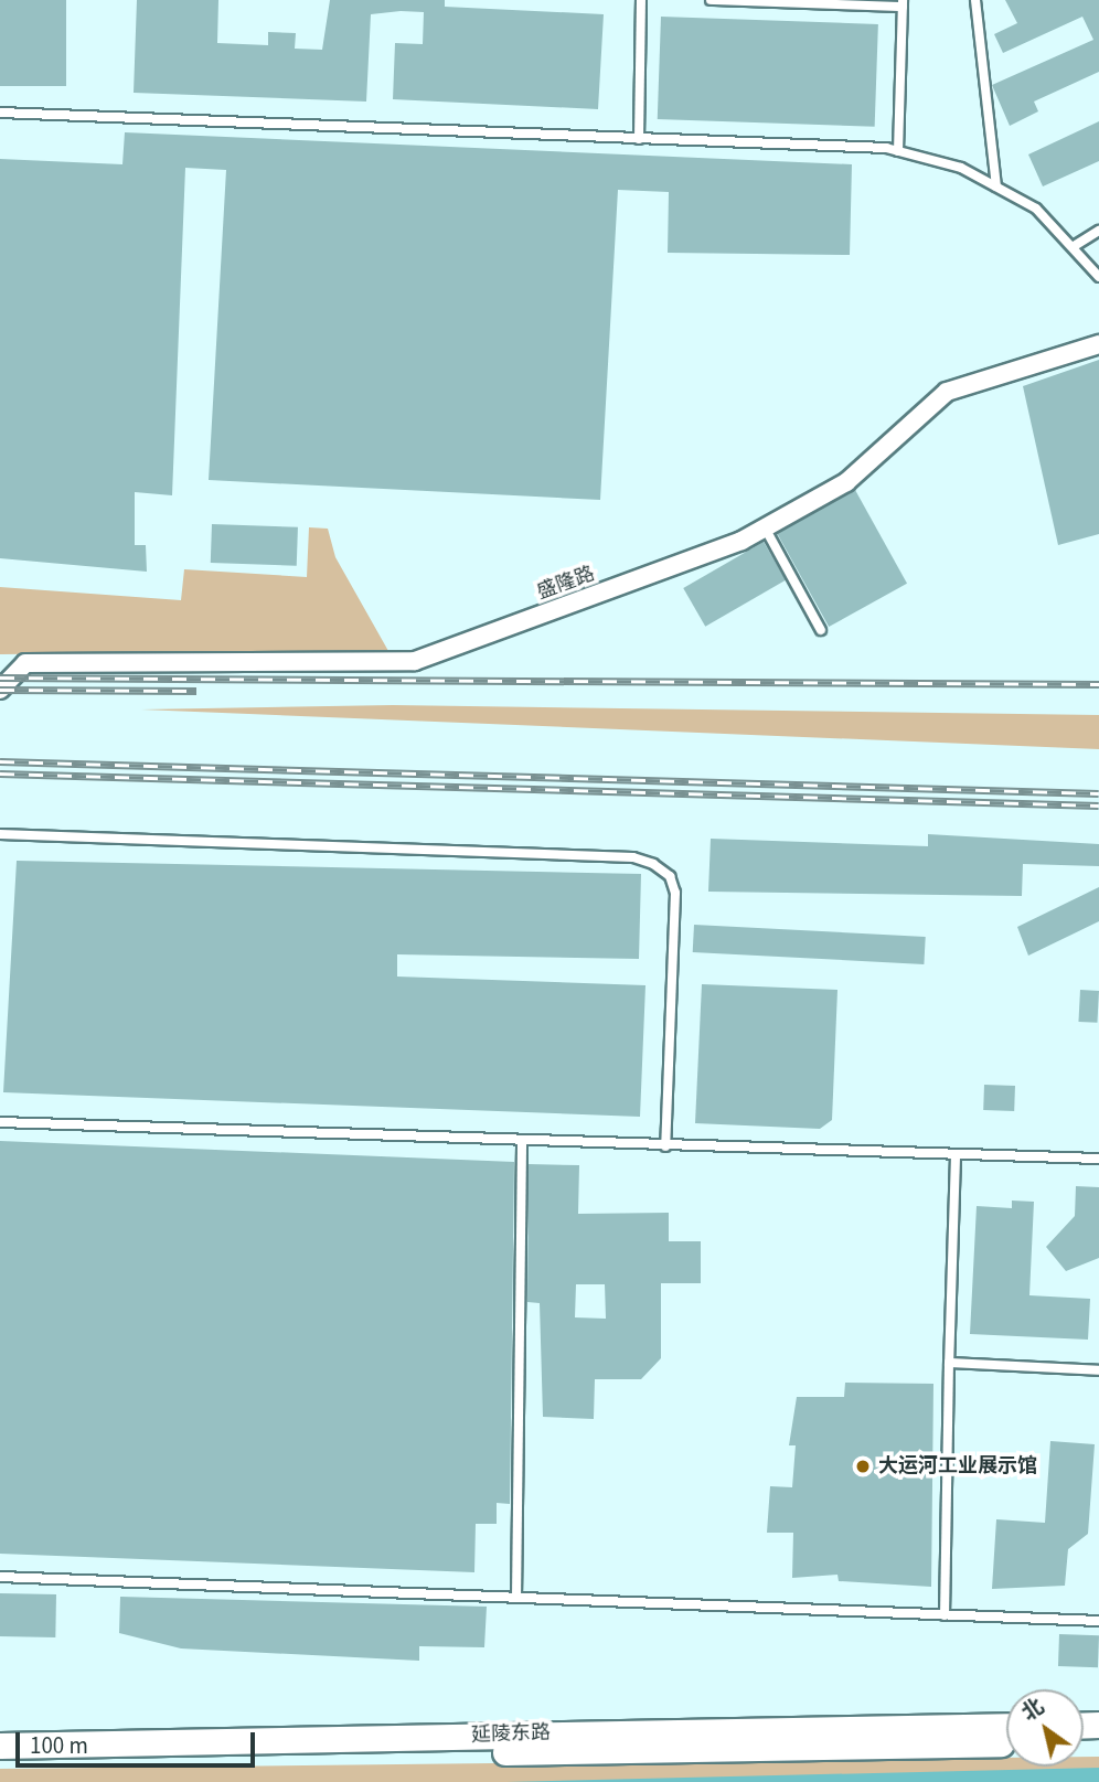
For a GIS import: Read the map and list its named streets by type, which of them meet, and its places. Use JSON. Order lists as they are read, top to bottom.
{
  "streets": {
    "main road": ["延陵东路"],
    "street": ["盛隆路"]
  },
  "places": ["大运河工业展示馆"],
  "scale_bar": "100 m",
  "north": "top left"
}
